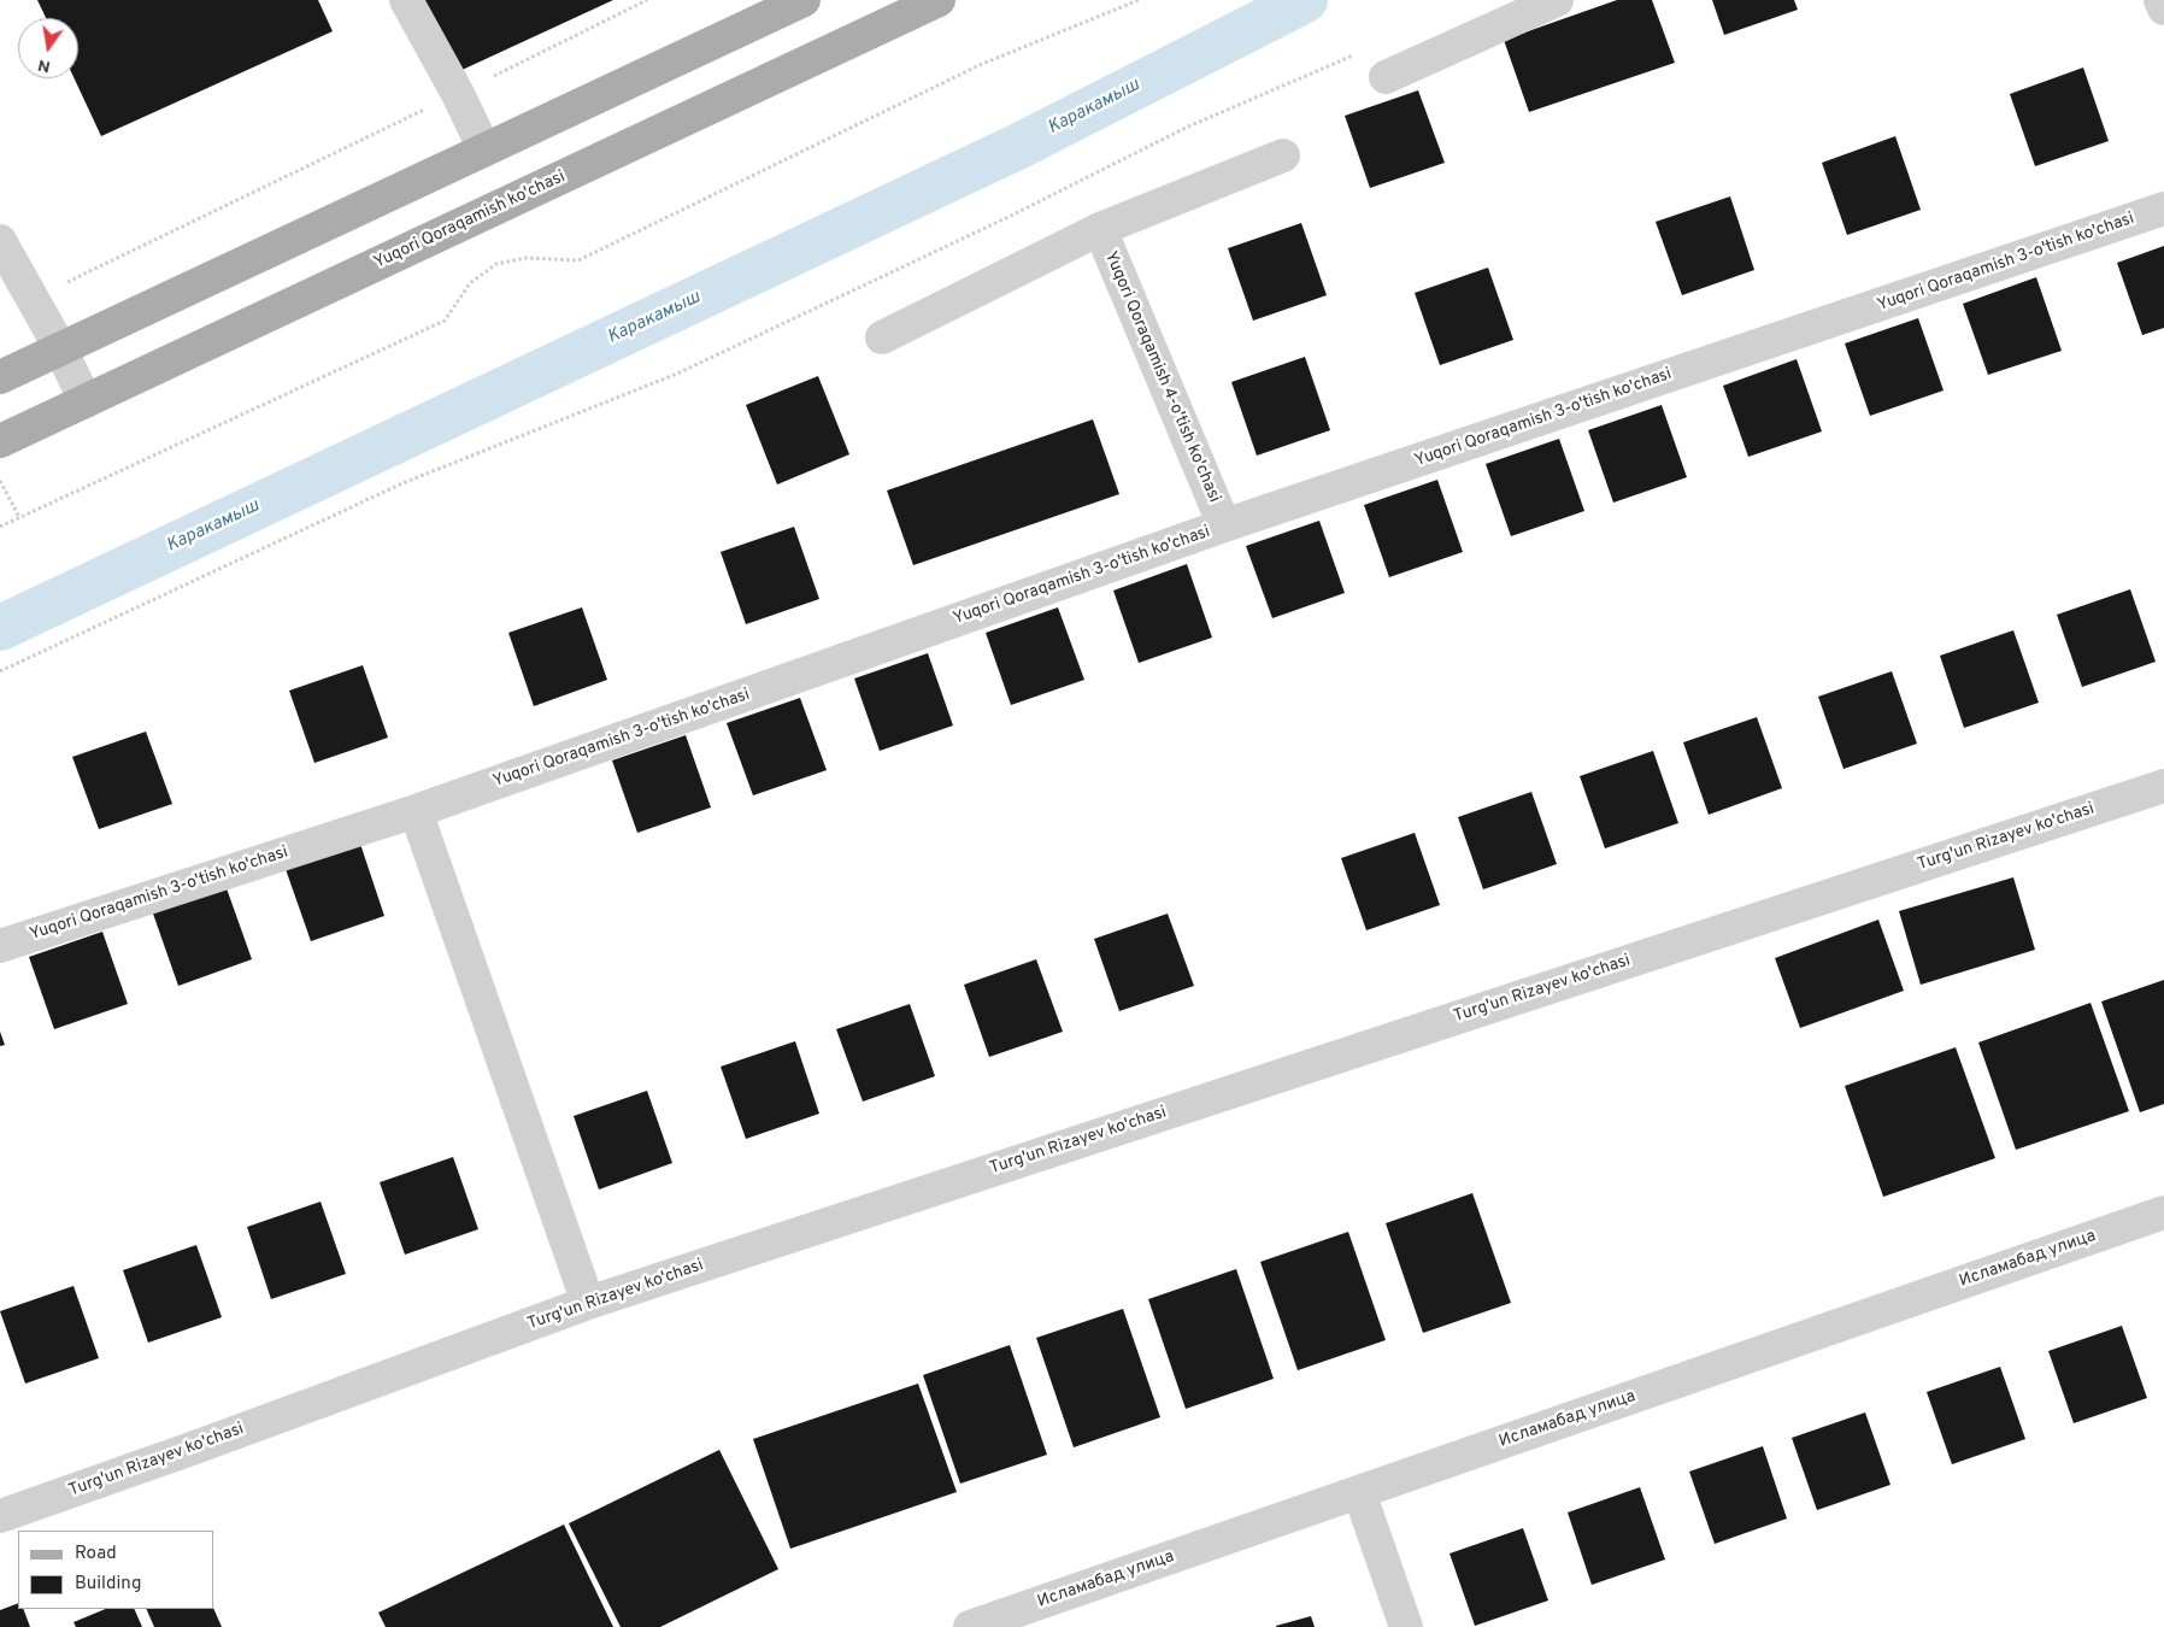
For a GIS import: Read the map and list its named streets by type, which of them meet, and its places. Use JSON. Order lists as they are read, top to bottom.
{
  "streets": {
    "main road": ["Yuqori Qoraqamish ko'chasi"],
    "street": [
      "Yuqori Qoraqamish 3-o'tish ko'chasi",
      "Yuqori Qoraqamish 4-o'tish ko'chasi",
      "Turg'un Rizayev ko'chasi",
      "Исламабад улица"
    ]
  },
  "crossings": [
    ["Yuqori Qoraqamish 3-o'tish ko'chasi", "Yuqori Qoraqamish 4-o'tish ko'chasi"]
  ],
  "water": ["Каракамыш"],
  "legend": ["Road", "Building"],
  "north": "bottom"
}
